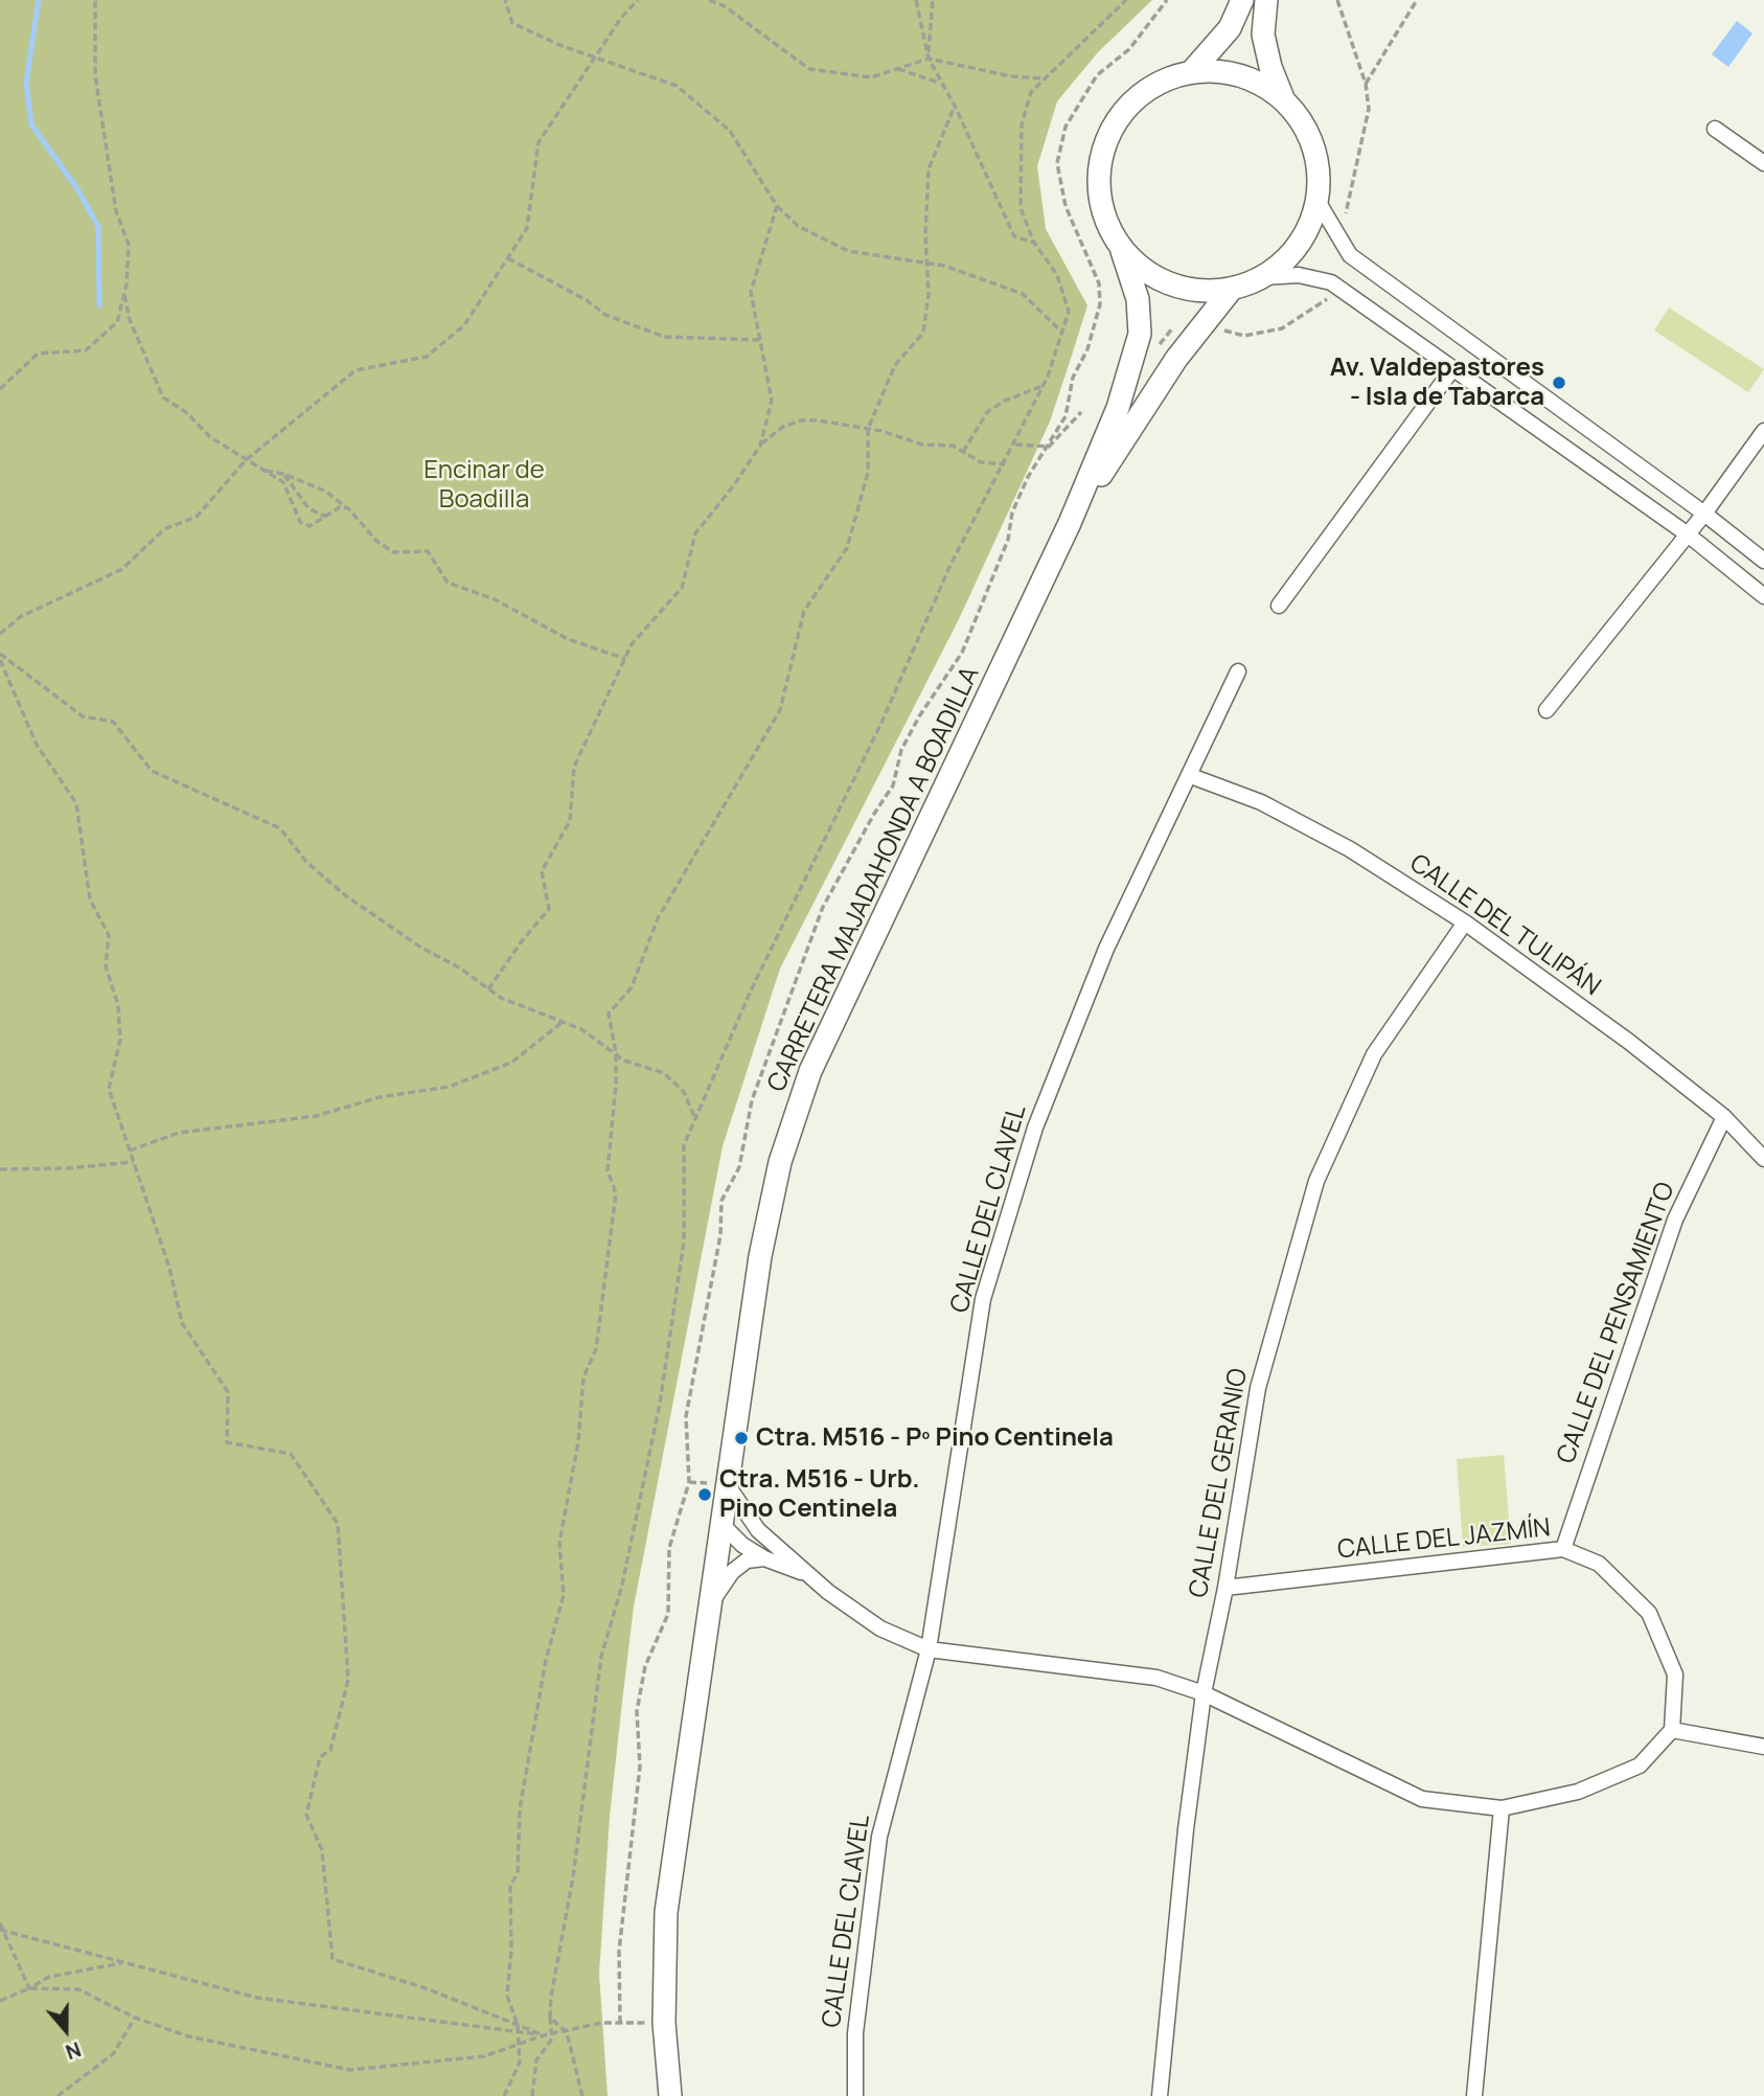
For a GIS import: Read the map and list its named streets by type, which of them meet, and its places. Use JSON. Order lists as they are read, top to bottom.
{
  "streets": {
    "street": [
      "CARRETERA MAJADAHONDA A BOADILLA",
      "CALLE DEL TULIPÁN",
      "CALLE DEL CLAVEL",
      "CALLE DEL PENSAMIENTO",
      "CALLE DEL GERANIO",
      "CALLE DEL JAZMÍN"
    ]
  },
  "crossings": [
    ["CALLE DEL TULIPÁN", "CALLE DEL CLAVEL"],
    ["CALLE DEL TULIPÁN", "CALLE DEL PENSAMIENTO"],
    ["CALLE DEL TULIPÁN", "CALLE DEL GERANIO"],
    ["CALLE DEL PENSAMIENTO", "CALLE DEL JAZMÍN"],
    ["CALLE DEL GERANIO", "CALLE DEL JAZMÍN"]
  ],
  "parks": ["Encinar de Boadilla"],
  "places": ["Av. Valdepastores - Isla de Tabarca", "Ctra. M516 - Pº Pino Centinela", "Ctra. M516 - Urb. Pino Centinela"],
  "north": "bottom"
}
